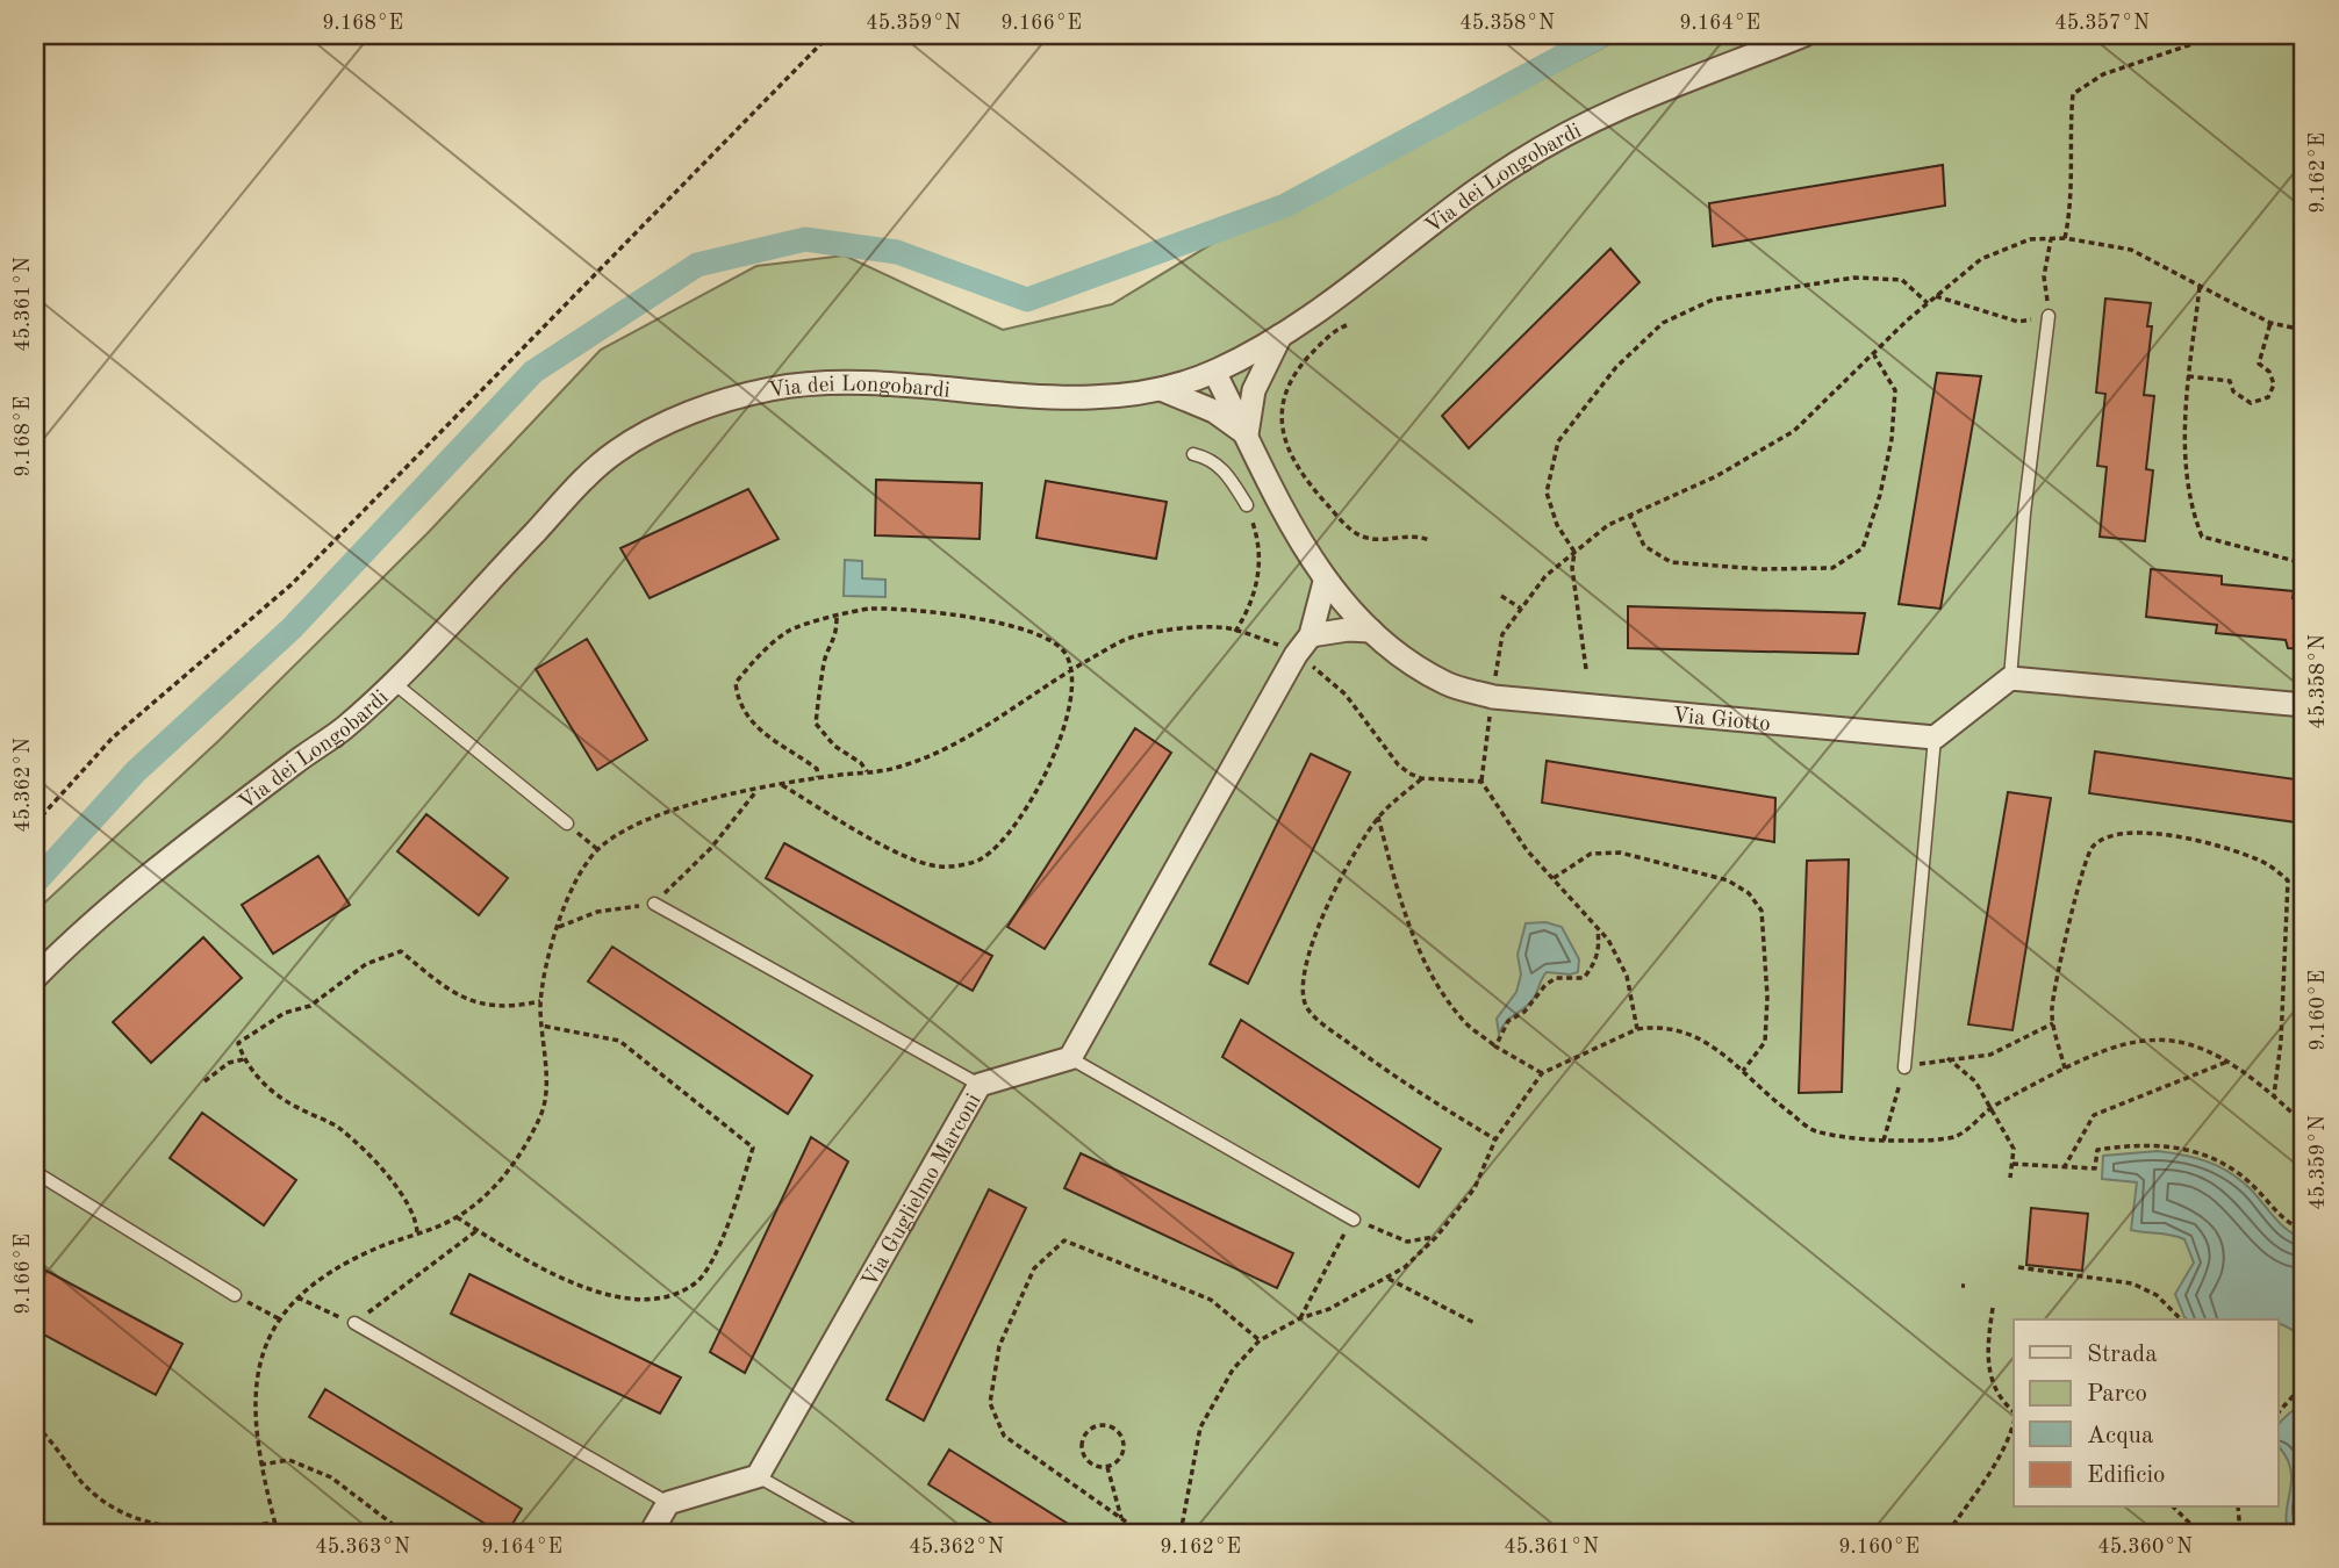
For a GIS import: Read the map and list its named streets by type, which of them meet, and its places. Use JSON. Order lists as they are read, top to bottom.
{
  "streets": {
    "street": ["Via dei Longobardi", "Via Giotto", "Via Guglielmo Marconi"]
  },
  "crossings": [
    ["Via dei Longobardi", "Via Giotto"]
  ],
  "legend": [
    "Strada",
    "Parco",
    "Acqua",
    "Edificio"
  ],
  "coordinates": [
    "9.168°E",
    "45.359°N",
    "9.166°E",
    "45.358°N",
    "9.164°E",
    "45.357°N",
    "9.162°E",
    "45.361°N",
    "45.362°N",
    "9.160°E",
    "45.363°N",
    "45.360°N"
  ]
}
